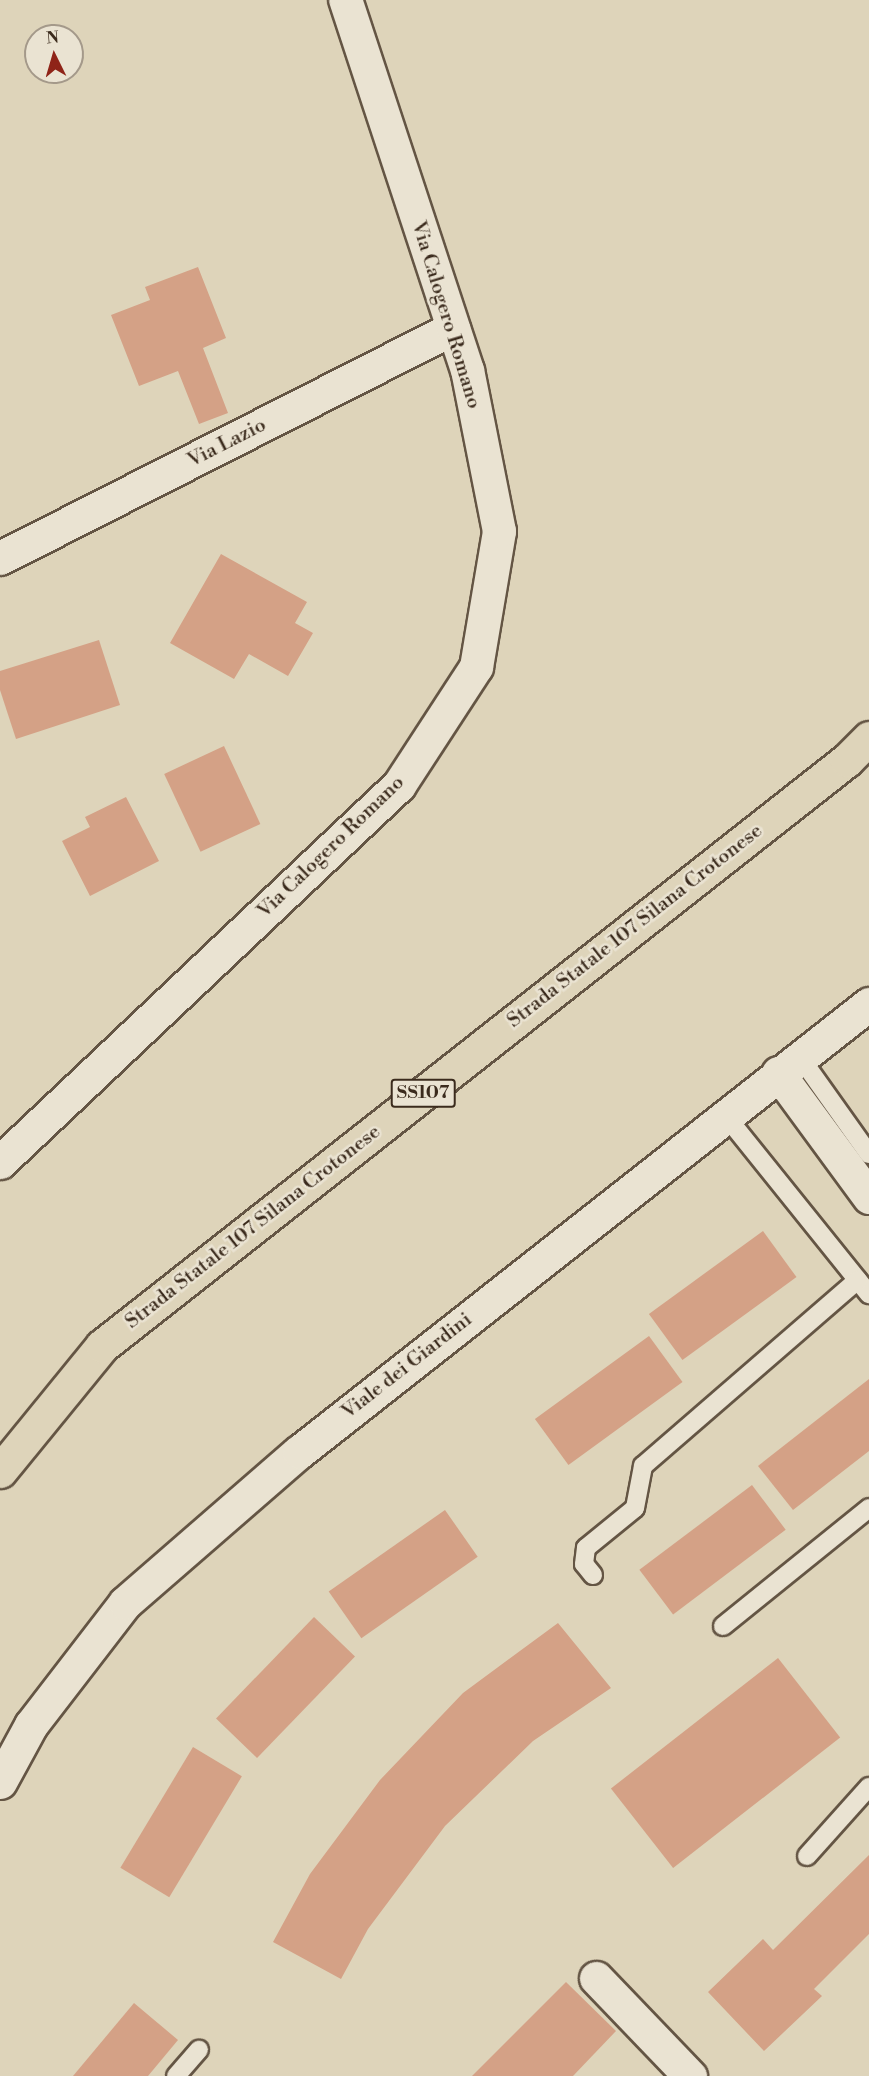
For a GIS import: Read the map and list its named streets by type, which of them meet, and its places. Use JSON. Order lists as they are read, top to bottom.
{
  "streets": {
    "highway": ["Strada Statale 107 Silana Crotonese", "SS107"],
    "street": ["Via Calogero Romano", "Via Lazio", "Viale dei Giardini"]
  },
  "crossings": [
    ["Via Calogero Romano", "Via Lazio"]
  ],
  "north": "top"
}
